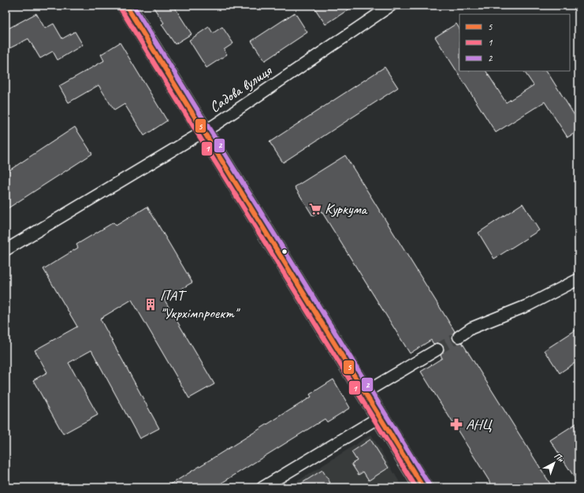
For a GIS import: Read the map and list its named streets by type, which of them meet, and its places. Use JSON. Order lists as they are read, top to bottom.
{
  "streets": {
    "street": ["Садова вулиця"]
  },
  "places": {
    "supermarket": ["Куркума"],
    "building": ["ПАТ \"Укрхімпроект\""],
    "pharmacy": ["АНЦ"]
  },
  "lines": ["transit line 5", "transit line 2", "transit line 1"],
  "legend": ["5", "1", "2"],
  "north": "top right"
}
